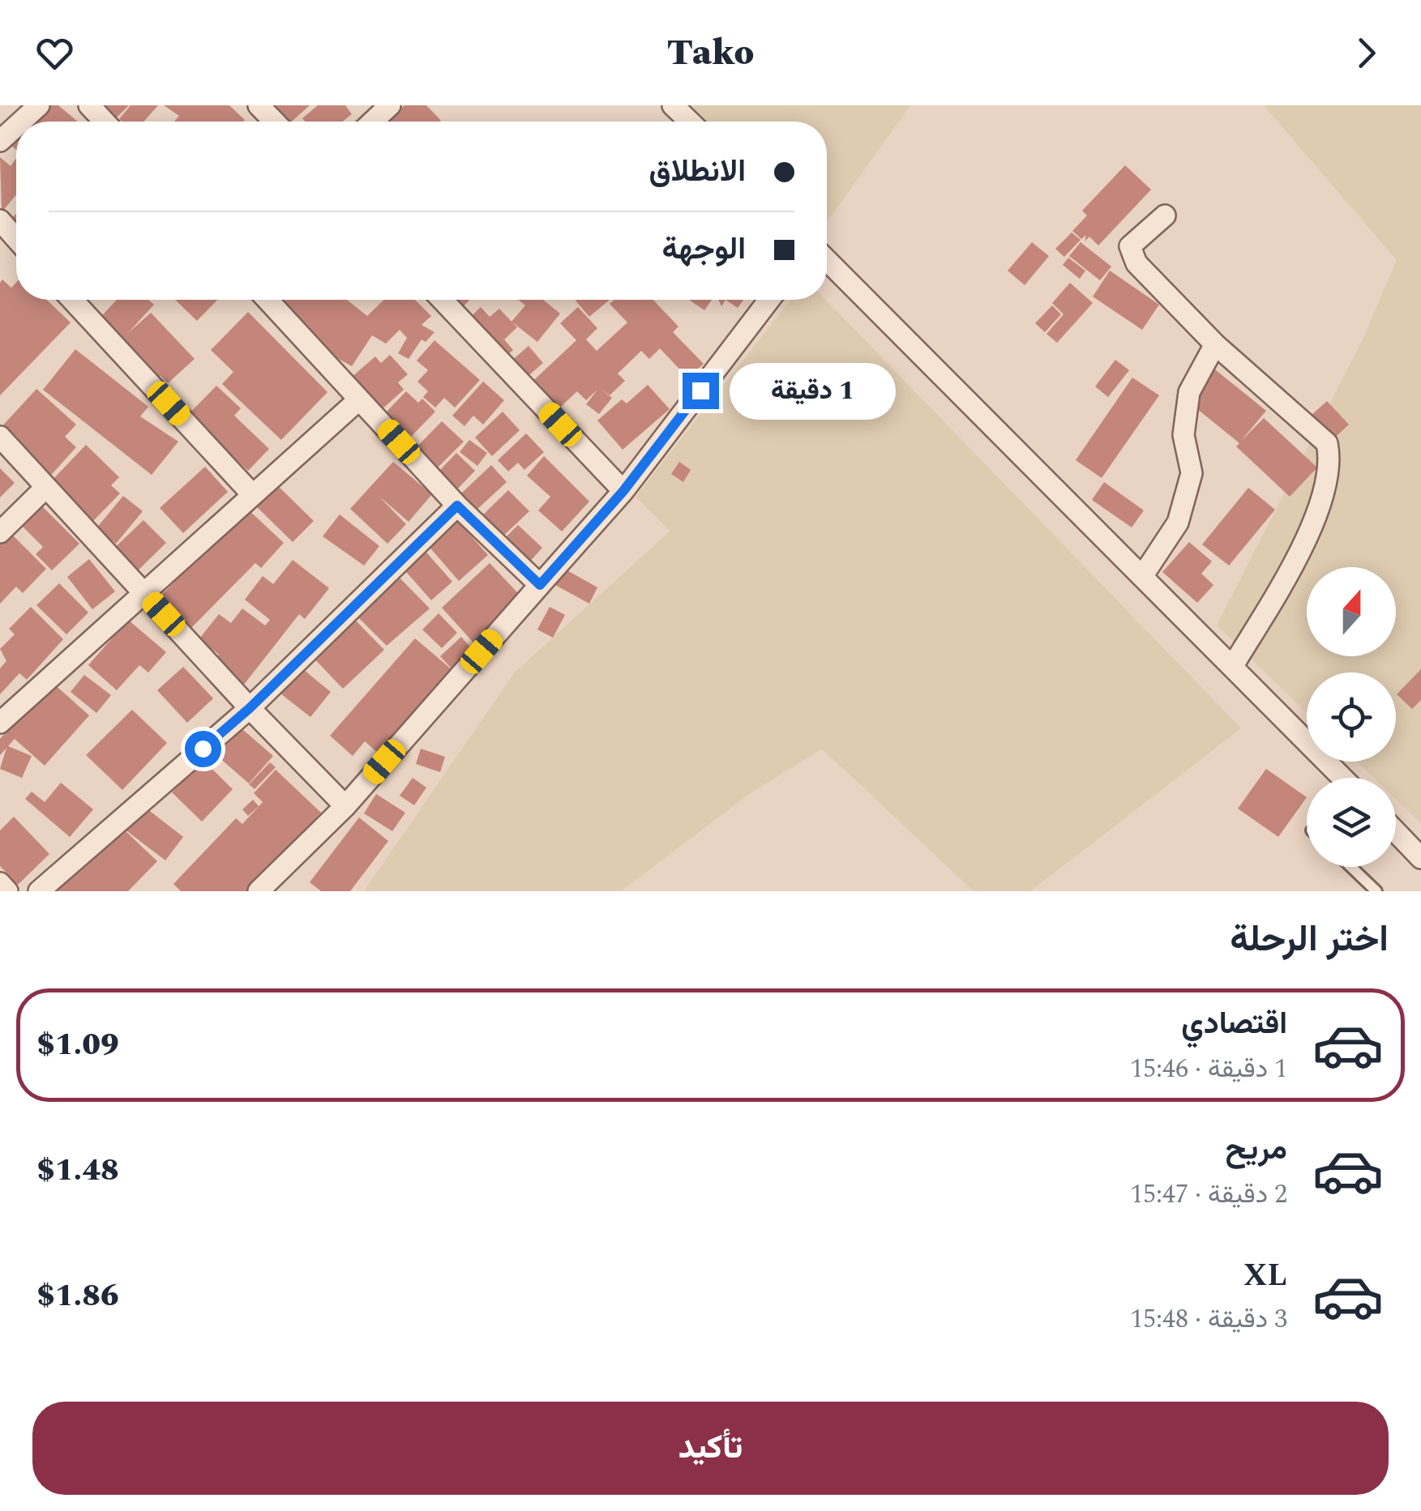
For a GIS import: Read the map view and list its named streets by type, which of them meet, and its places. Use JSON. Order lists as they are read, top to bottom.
{
  "north": "top",
  "page": {
    "header": "Tako",
    "banner": ["الانطلاق", "الوجهة"],
    "bubble": "1 دقيقة",
    "heading": "اختر الرحلة",
    "list": [
      {
        "name": "اقتصادي",
        "note": "1 دقيقة · 15:46",
        "value": "$1.09"
      },
      {
        "name": "مريح",
        "note": "2 دقيقة · 15:47",
        "value": "$1.48"
      },
      {
        "name": "XL",
        "note": "3 دقيقة · 15:48",
        "value": "$1.86"
      }
    ],
    "buttons": "تأكيد"
  }
}
